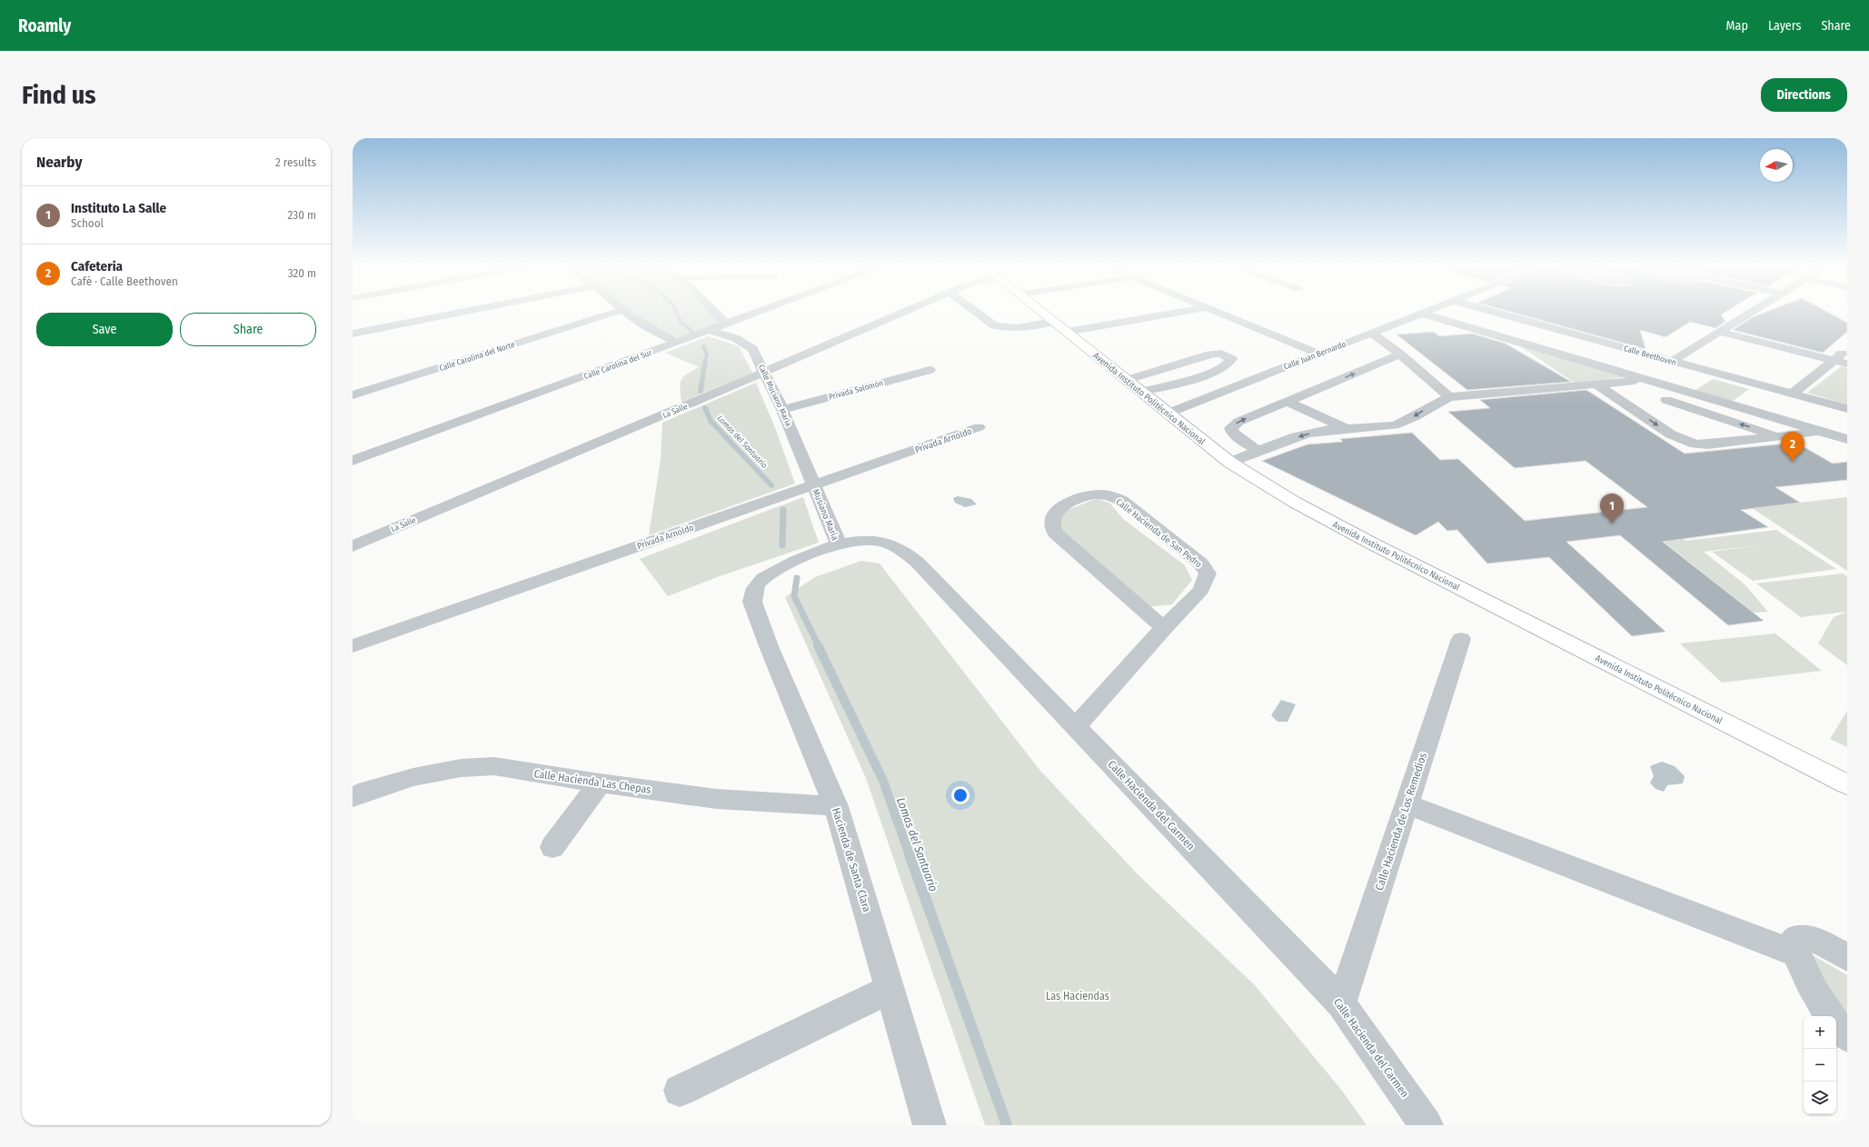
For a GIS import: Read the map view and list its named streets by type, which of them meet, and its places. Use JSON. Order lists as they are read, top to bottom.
{
  "streets": {
    "main road": ["Avenida Instituto Politécnico Nacional"],
    "street": [
      "Calle Juan Bernardo",
      "Calle Beethoven",
      "Calle Carolina del Norte",
      "Calle Carolina del Sur",
      "Privada Salomón",
      "Calle Muciano María",
      "La Salle",
      "Privada Arnoldo",
      "Musiano María",
      "Calle Hacienda de San Pedro",
      "Calle Hacienda Las Chepas",
      "Calle Hacienda del Carmen",
      "Calle Hacienda de Los Remedios",
      "Hacienda de Santa Clara"
    ]
  },
  "crossings": [
    ["Calle Juan Bernardo", "Avenida Instituto Politécnico Nacional"],
    ["Calle Carolina del Sur", "Calle Muciano María"],
    ["Privada Salomón", "Calle Muciano María"],
    ["Calle Muciano María", "La Salle"],
    ["Calle Muciano María", "Privada Arnoldo"],
    ["Calle Muciano María", "Musiano María"],
    ["Privada Arnoldo", "Musiano María"],
    ["Musiano María", "Calle Hacienda del Carmen"],
    ["Calle Hacienda de San Pedro", "Calle Hacienda del Carmen"],
    ["Calle Hacienda Las Chepas", "Hacienda de Santa Clara"],
    ["Calle Hacienda del Carmen", "Calle Hacienda de Los Remedios"],
    ["Calle Hacienda del Carmen", "Hacienda de Santa Clara"]
  ],
  "water": ["Lomas del Santuario"],
  "parks": ["Las Haciendas"],
  "north": "left",
  "page": {
    "header": "Roamly",
    "nav": ["Map", "Layers", "Share"],
    "buttons": [
      "Directions",
      ["Save", "Share"]
    ],
    "title": "Find us",
    "heading": ["Nearby", "2 results"],
    "list": [
      {
        "mark": "1",
        "name": "Instituto La Salle",
        "note": "School",
        "value": "230 m"
      },
      {
        "mark": "2",
        "name": "Cafeteria",
        "note": "Café · Calle Beethoven",
        "value": "320 m"
      }
    ],
    "pins": ["2", "1"],
    "map_buttons": ["+", "−"]
  }
}
